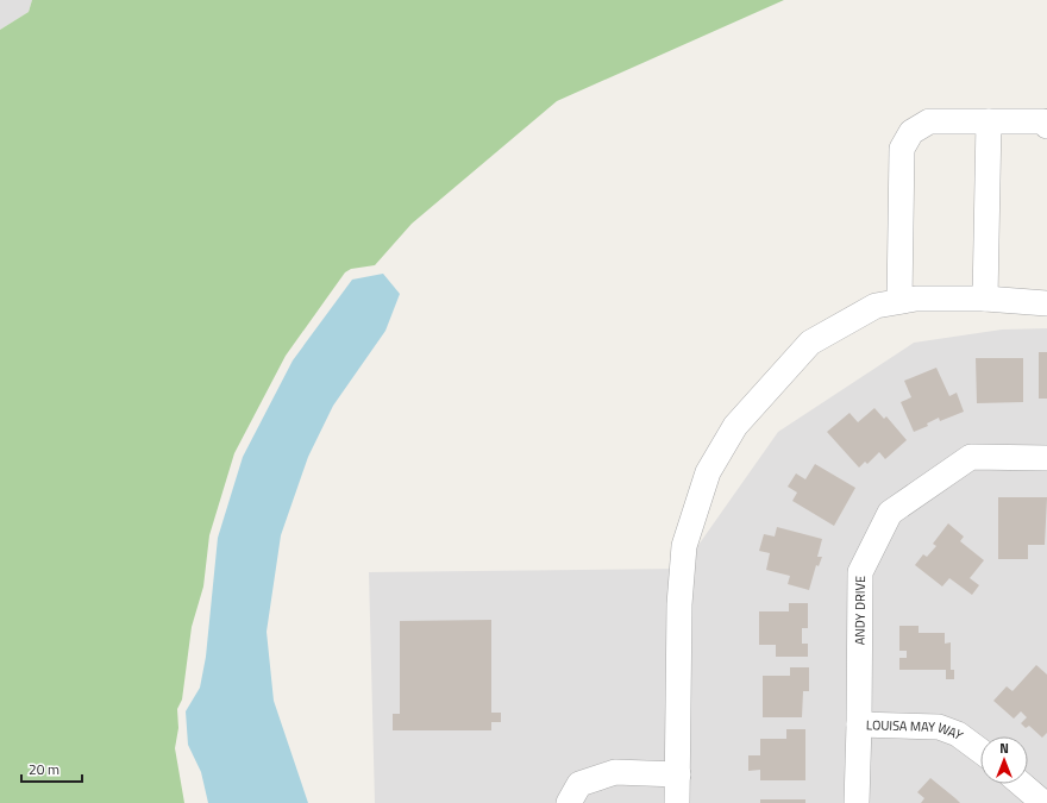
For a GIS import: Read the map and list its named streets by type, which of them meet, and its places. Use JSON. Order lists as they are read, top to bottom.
{
  "streets": {
    "street": ["ANDY DRIVE", "LOUISA MAY WAY"]
  },
  "crossings": [
    ["ANDY DRIVE", "LOUISA MAY WAY"]
  ],
  "scale_bar": "20 m",
  "north": "top"
}
